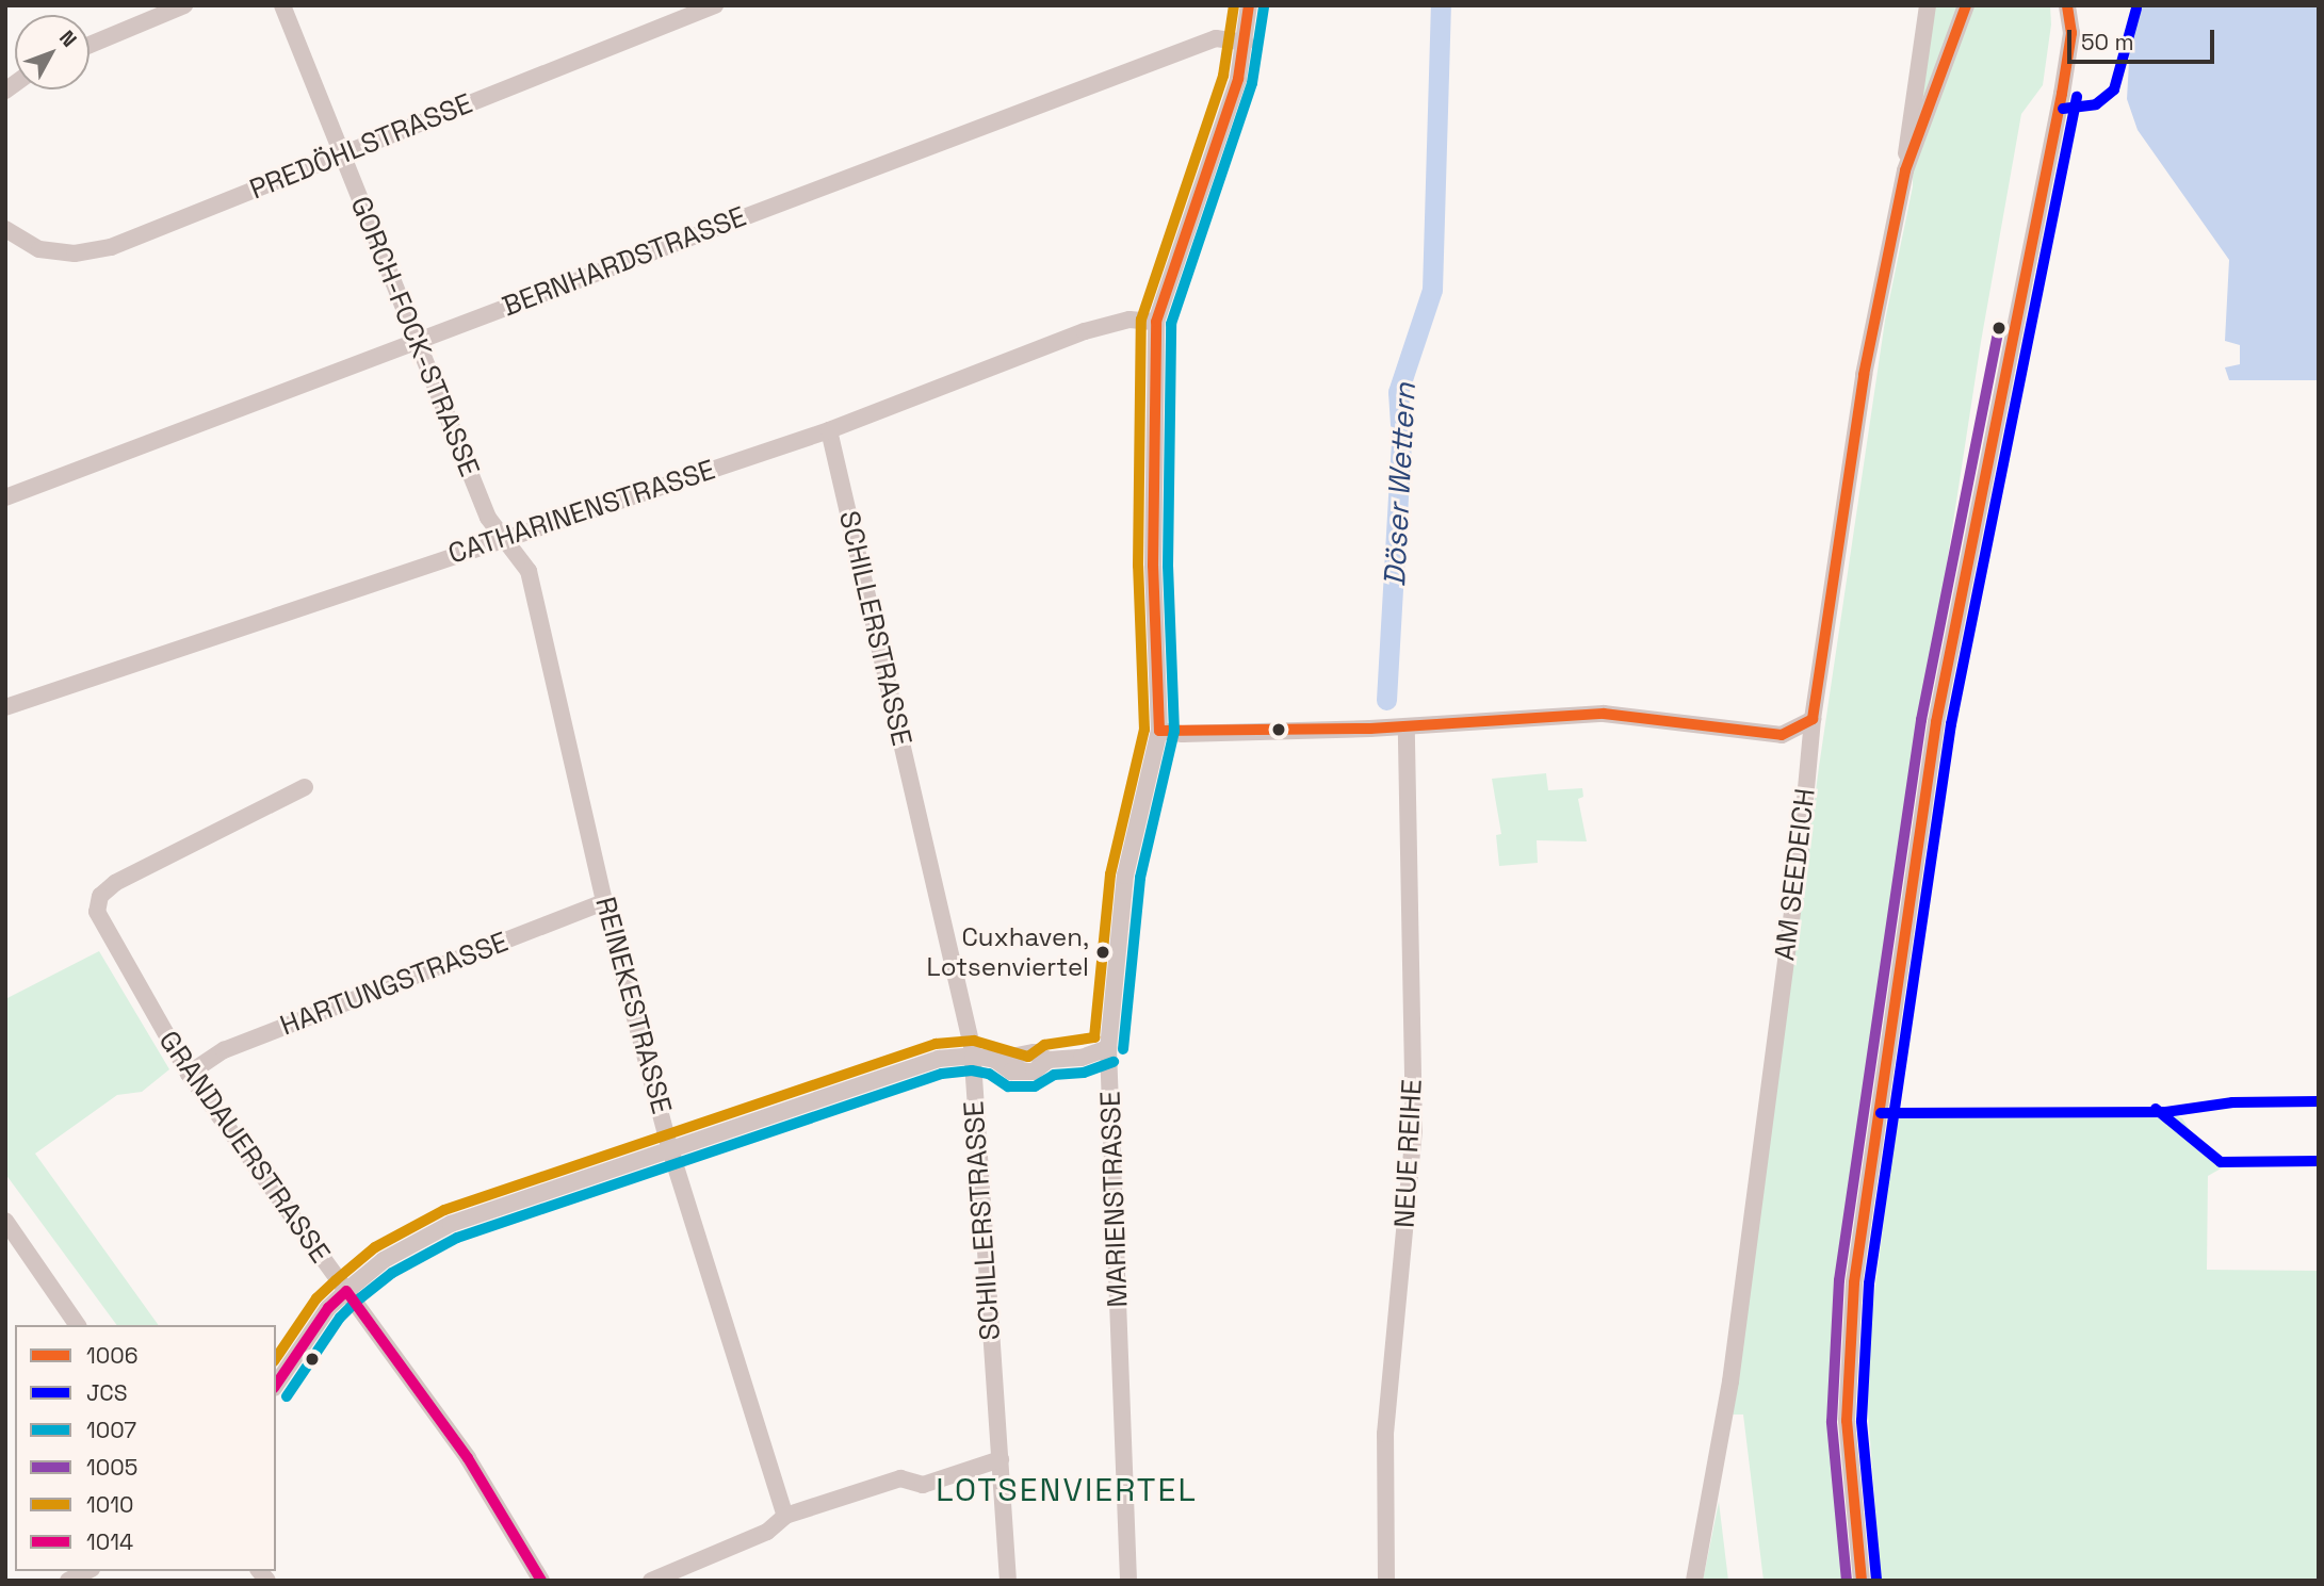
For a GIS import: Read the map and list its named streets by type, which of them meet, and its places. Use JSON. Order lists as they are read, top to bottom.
{
  "streets": {
    "street": [
      "PREDÖHLSTRASSE",
      "BERNHARDSTRASSE",
      "GORCH-FOCK-STRASSE",
      "CATHARINENSTRASSE",
      "SCHILLERSTRASSE",
      "AM SEEDEICH",
      "HARTUNGSTRASSE",
      "REINEKESTRASSE",
      "GRANDAUERSTRASSE",
      "NEUE REIHE",
      "MARIENSTRASSE"
    ]
  },
  "crossings": [
    ["PREDÖHLSTRASSE", "GORCH-FOCK-STRASSE"],
    ["BERNHARDSTRASSE", "GORCH-FOCK-STRASSE"],
    ["BERNHARDSTRASSE", "MARIENSTRASSE"],
    ["GORCH-FOCK-STRASSE", "CATHARINENSTRASSE"],
    ["GORCH-FOCK-STRASSE", "REINEKESTRASSE"],
    ["CATHARINENSTRASSE", "SCHILLERSTRASSE"],
    ["CATHARINENSTRASSE", "REINEKESTRASSE"],
    ["CATHARINENSTRASSE", "MARIENSTRASSE"],
    ["HARTUNGSTRASSE", "REINEKESTRASSE"],
    ["HARTUNGSTRASSE", "GRANDAUERSTRASSE"]
  ],
  "districts": ["LOTSENVIERTEL"],
  "water": ["Döser Wettern"],
  "places": ["Cuxhaven, Lotsenviertel"],
  "lines": [
    "transit line 1006",
    "transit line 1010",
    "transit line 1007",
    "transit line JCS",
    "transit line 1005",
    "transit line 1014"
  ],
  "legend": [
    "1006",
    "JCS",
    "1007",
    "1005",
    "1010",
    "1014"
  ],
  "scale_bar": "50 m",
  "north": "top right"
}
